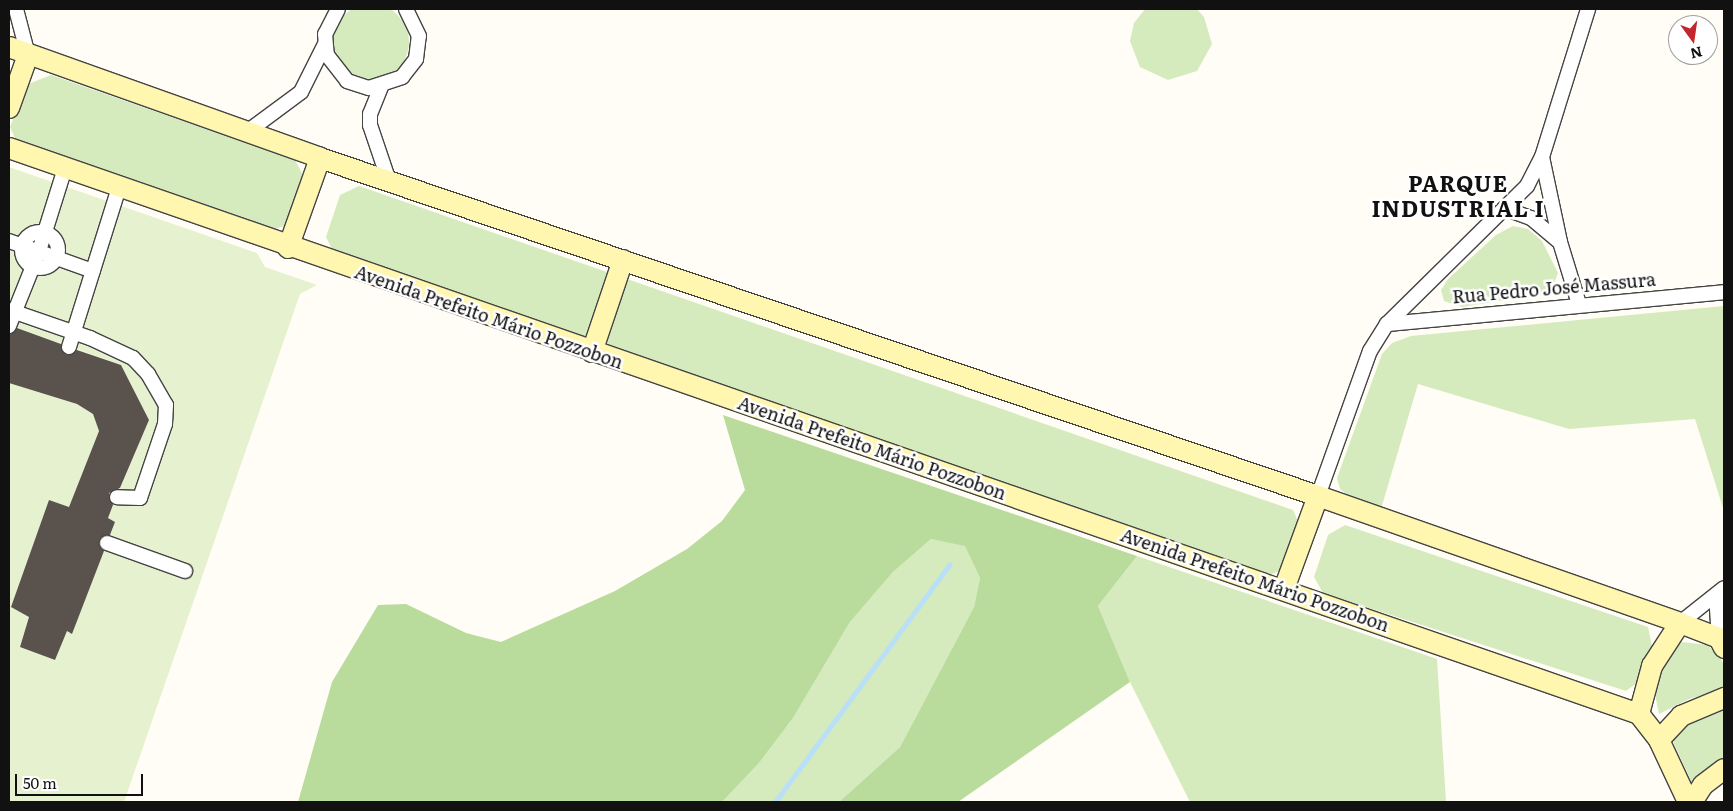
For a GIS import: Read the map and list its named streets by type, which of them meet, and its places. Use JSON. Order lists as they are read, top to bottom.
{
  "streets": {
    "street": ["Rua Pedro José Massura", "Avenida Prefeito Mário Pozzobon"]
  },
  "districts": ["PARQUE INDUSTRIAL I"],
  "scale_bar": "50 m",
  "north": "bottom"
}
